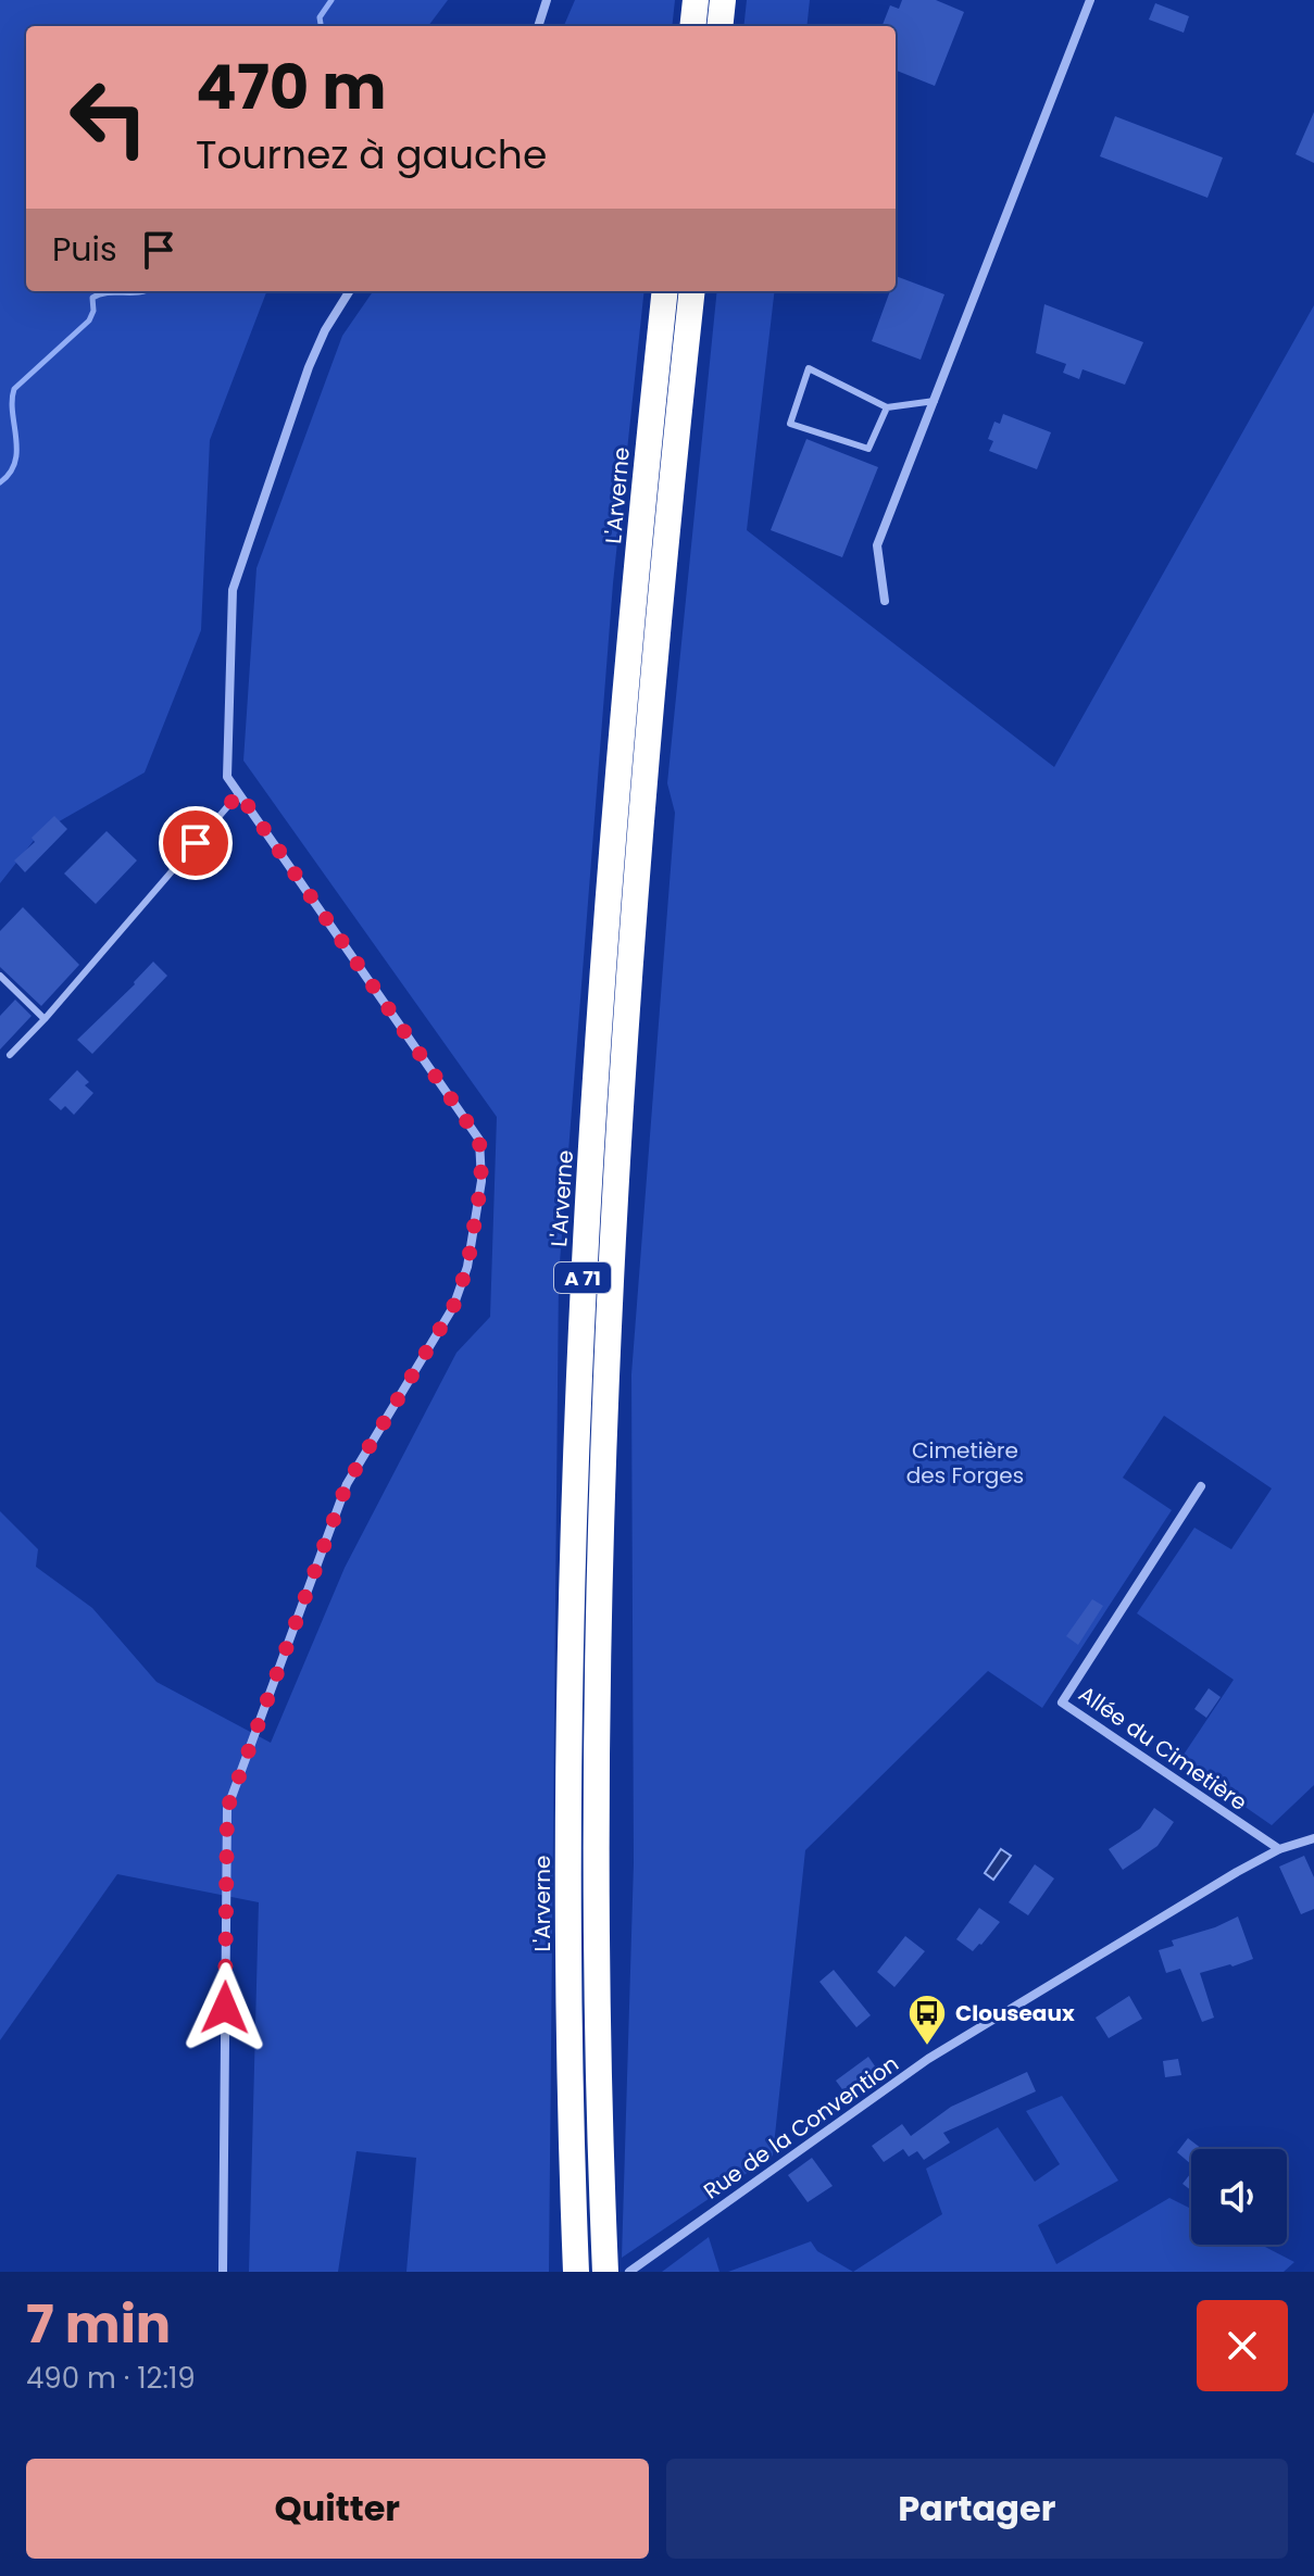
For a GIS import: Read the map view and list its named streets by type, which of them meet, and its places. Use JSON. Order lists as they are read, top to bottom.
{
  "streets": {
    "highway": ["L'Arverne", "A 71"],
    "street": ["Allée du Cimetière", "Rue de la Convention"]
  },
  "crossings": [
    ["Allée du Cimetière", "Rue de la Convention"]
  ],
  "parks": ["Cimetière des Forges"],
  "places": {
    "bus stop": ["Clouseaux"]
  },
  "page": {
    "turn": ["470 m", "Tournez à gauche"],
    "then": "Puis",
    "heading": ["7 min", "490 m · 12:19"],
    "buttons": ["Quitter", "Partager"]
  }
}
